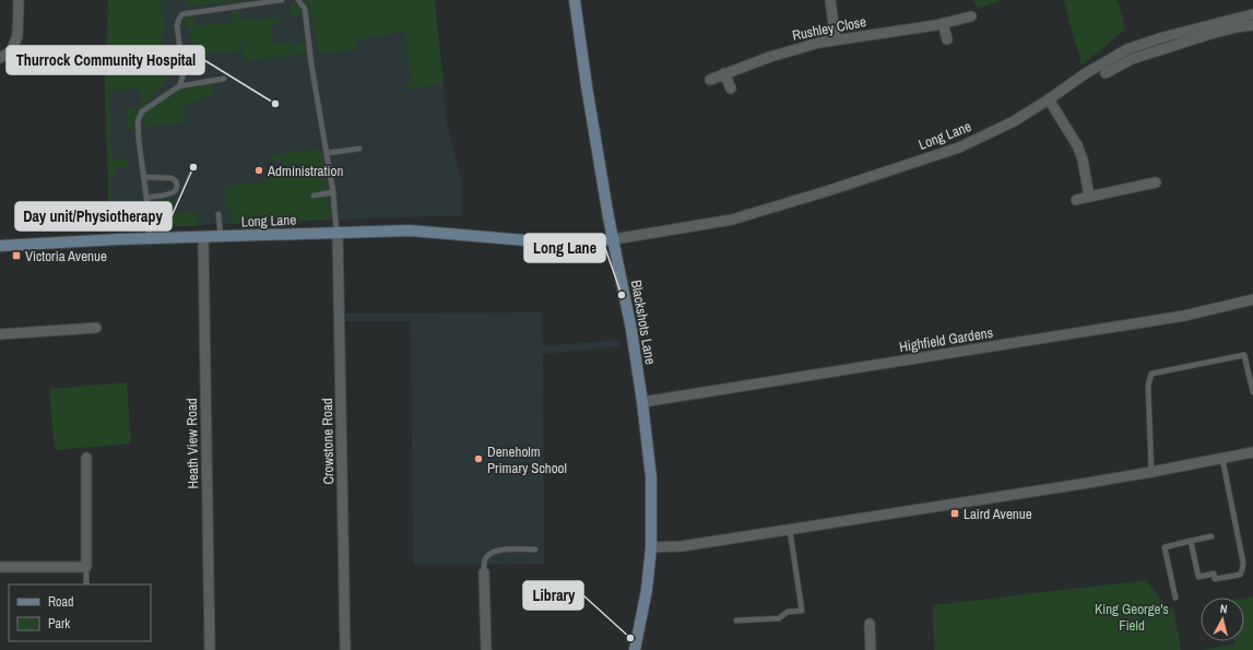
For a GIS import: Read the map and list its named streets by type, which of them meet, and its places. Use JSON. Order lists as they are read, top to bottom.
{
  "streets": {
    "street": [
      "Rushley Close",
      "Long Lane",
      "Blackshots Lane",
      "Highfield Gardens",
      "Crowstone Road",
      "Heath View Road"
    ]
  },
  "crossings": [
    ["Long Lane", "Blackshots Lane"],
    ["Long Lane", "Crowstone Road"],
    ["Long Lane", "Heath View Road"],
    ["Blackshots Lane", "Highfield Gardens"]
  ],
  "parks": ["King George's Field"],
  "places": {
    "other": [
      "Thurrock Community Hospital",
      "Day unit/Physiotherapy",
      "Administration",
      "Long Lane",
      "Deneholm Primary School",
      "Library"
    ],
    "transit": ["Victoria Avenue", "Laird Avenue"]
  },
  "legend": ["Road", "Park"],
  "north": "top"
}
